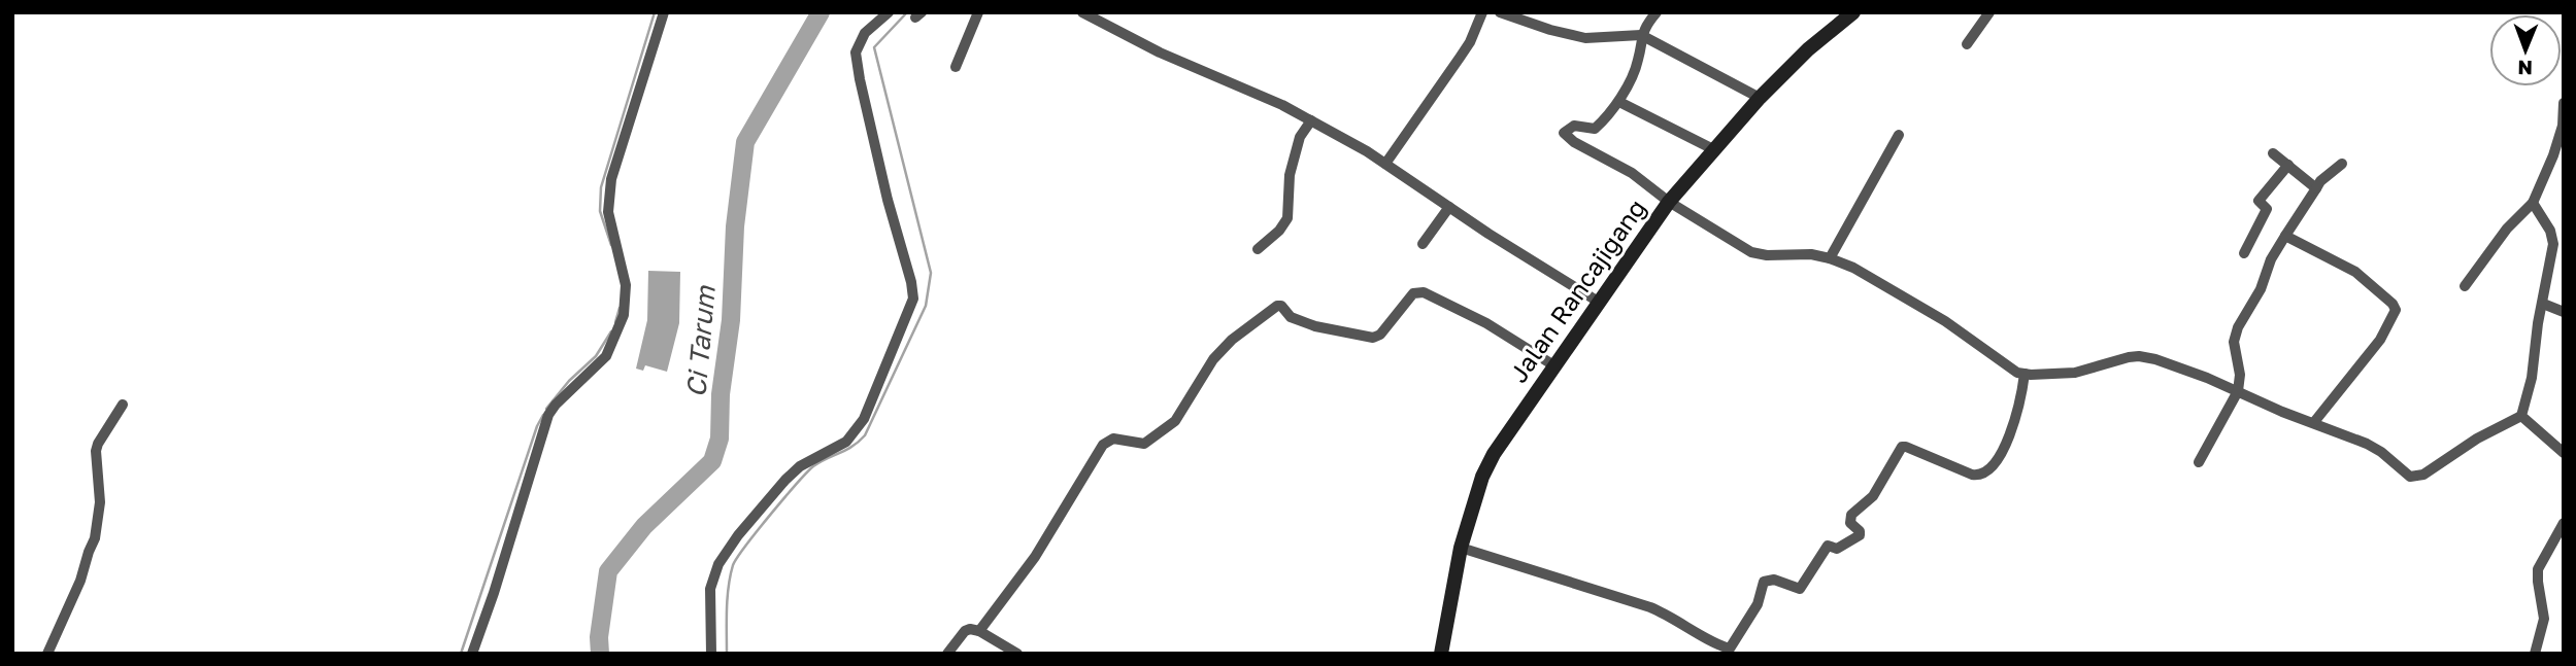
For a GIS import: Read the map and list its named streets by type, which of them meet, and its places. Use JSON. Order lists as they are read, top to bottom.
{
  "streets": {
    "main road": ["Jalan Rancajigang"]
  },
  "water": ["Ci Tarum"],
  "north": "bottom"
}
